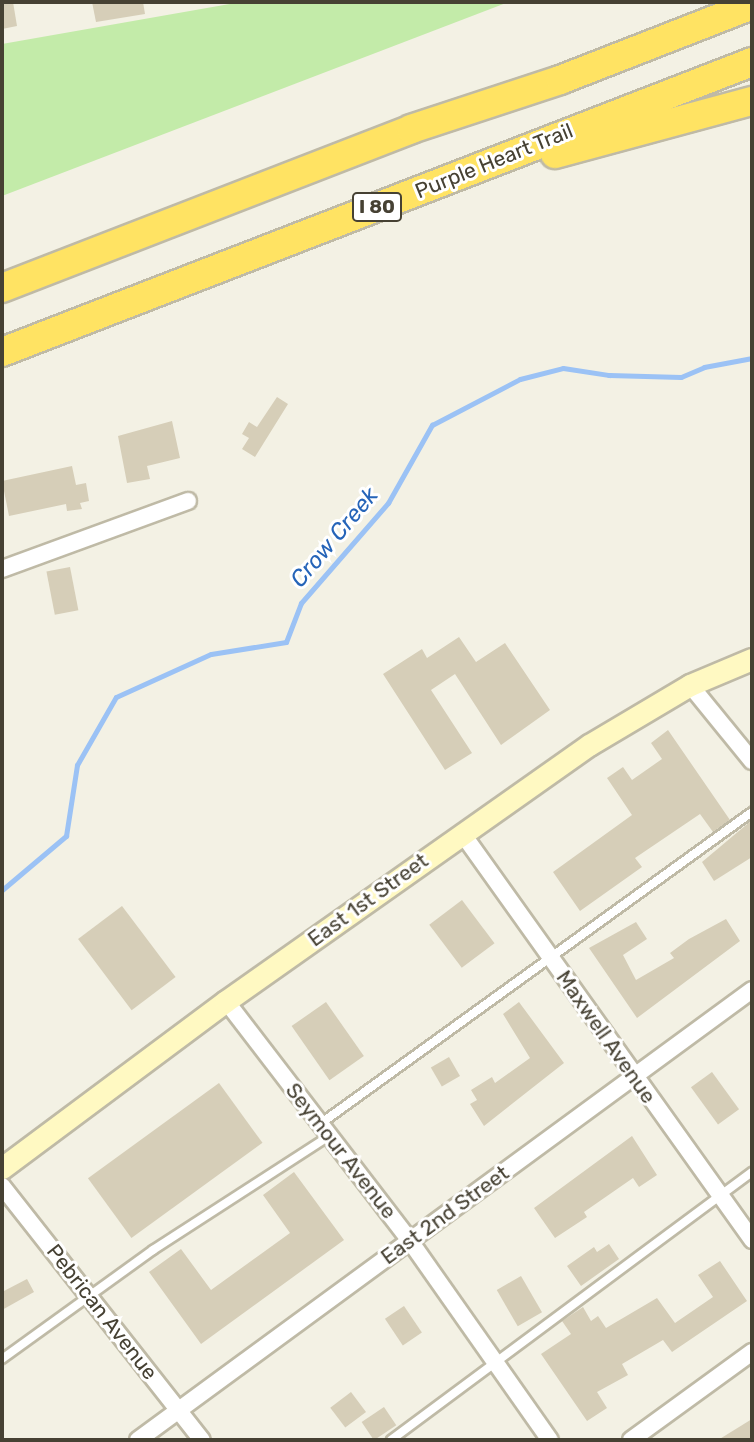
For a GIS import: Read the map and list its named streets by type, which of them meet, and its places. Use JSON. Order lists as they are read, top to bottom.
{
  "streets": {
    "highway": ["Purple Heart Trail", "I 80"],
    "street": [
      "East 1st Street",
      "Maxwell Avenue",
      "Seymour Avenue",
      "East 2nd Street",
      "Pebrican Avenue"
    ]
  },
  "crossings": [
    ["East 1st Street", "Maxwell Avenue"],
    ["East 1st Street", "Seymour Avenue"],
    ["Maxwell Avenue", "East 2nd Street"],
    ["Seymour Avenue", "East 2nd Street"],
    ["East 2nd Street", "Pebrican Avenue"]
  ],
  "water": ["Crow Creek"]
}
